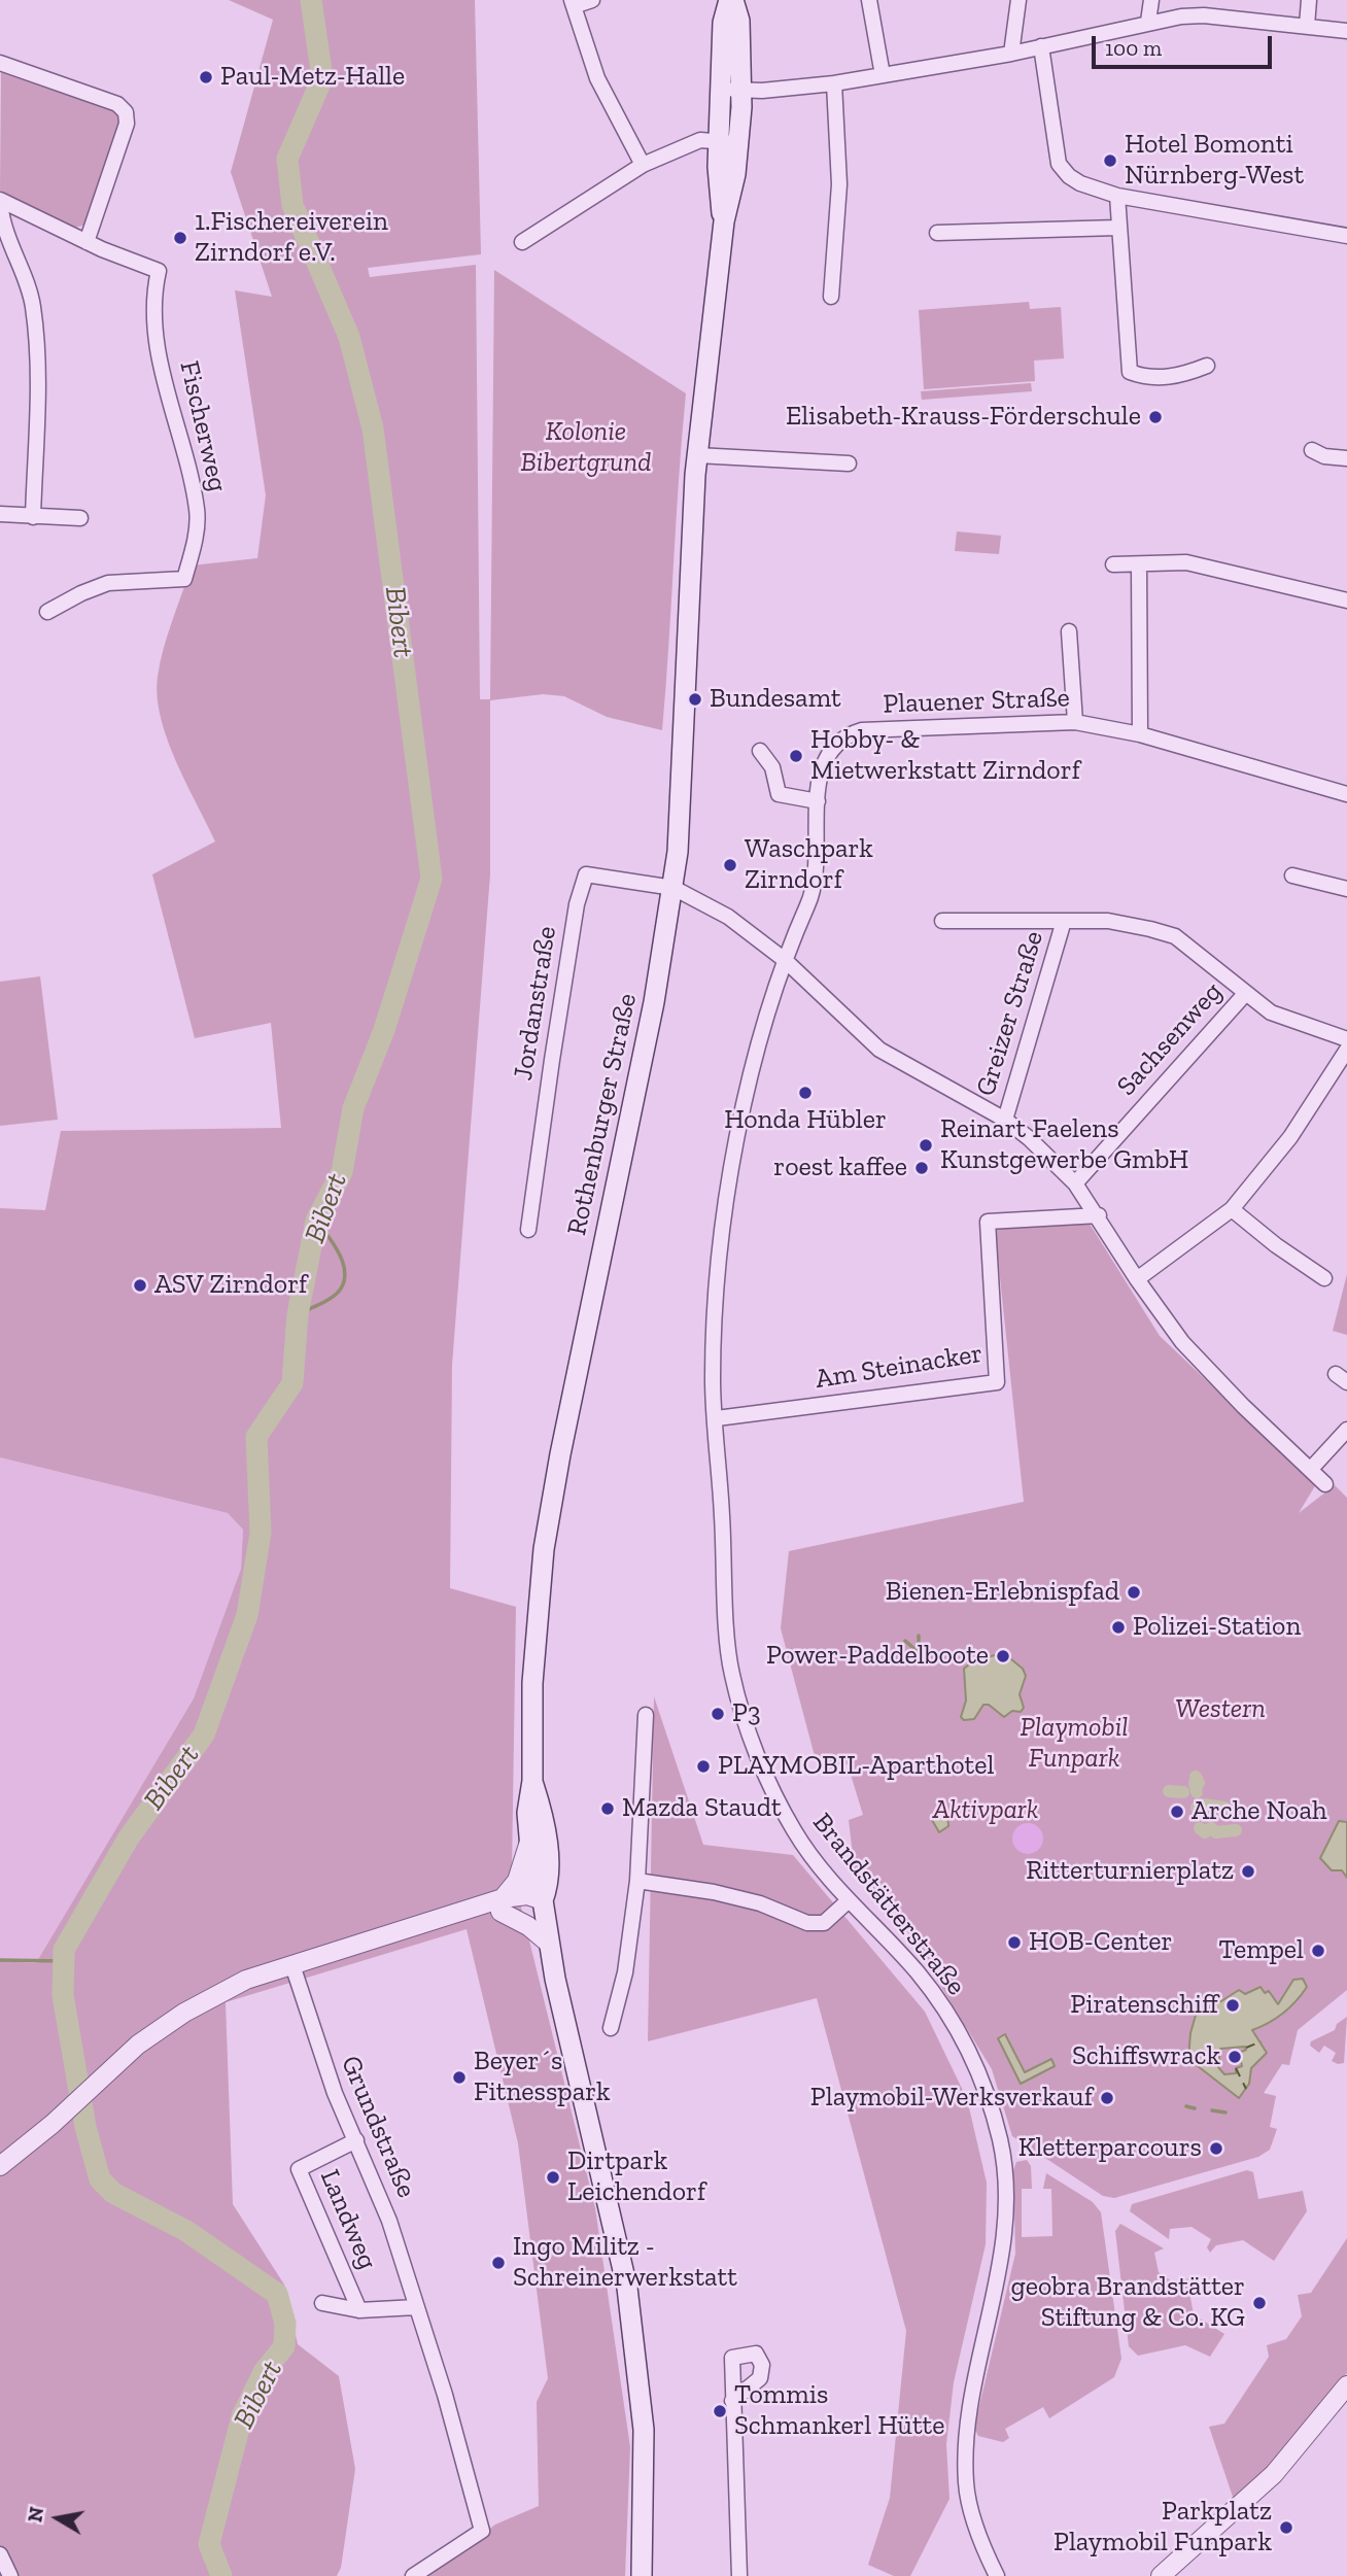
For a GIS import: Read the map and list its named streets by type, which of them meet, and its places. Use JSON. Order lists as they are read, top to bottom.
{
  "streets": {
    "main road": ["Rothenburger Straße"],
    "street": [
      "Fischerweg",
      "Plauener Straße",
      "Jordanstraße",
      "Greizer Straße",
      "Sachsenweg",
      "Am Steinacker",
      "Brandstätterstraße",
      "Grundstraße",
      "Landweg"
    ]
  },
  "crossings": [
    ["Plauener Straße", "Brandstätterstraße"],
    ["Jordanstraße", "Rothenburger Straße"],
    ["Am Steinacker", "Brandstätterstraße"],
    ["Grundstraße", "Landweg"]
  ],
  "water": ["Bibert"],
  "parks": [
    "Kolonie Bibertgrund",
    "Western",
    "Playmobil Funpark",
    "Aktivpark"
  ],
  "places": [
    "Paul-Metz-Halle",
    "Hotel Bomonti Nürnberg-West",
    "1.Fischereiverein Zirndorf e.V.",
    "Elisabeth-Krauss-Förderschule",
    "Bundesamt",
    "Hobby- & Mietwerkstatt Zirndorf",
    "Waschpark Zirndorf",
    "Honda Hübler",
    "Reinart Faelens Kunstgewerbe GmbH",
    "roest kaffee",
    "ASV Zirndorf",
    "Bienen-Erlebnispfad",
    "Polizei-Station",
    "Power-Paddelboote",
    "P3",
    "PLAYMOBIL-Aparthotel",
    "Mazda Staudt",
    "Arche Noah",
    "Ritterturnierplatz",
    "HOB-Center",
    "Tempel",
    "Piratenschiff",
    "Schiffswrack",
    "Beyer´s Fitnesspark",
    "Playmobil-Werksverkauf",
    "Kletterparcours",
    "Dirtpark Leichendorf",
    "Ingo Militz - Schreinerwerkstatt",
    "geobra Brandstätter Stiftung & Co. KG",
    "Tommis Schmankerl Hütte",
    "Parkplatz Playmobil Funpark"
  ],
  "scale_bar": "100 m",
  "north": "left"
}
